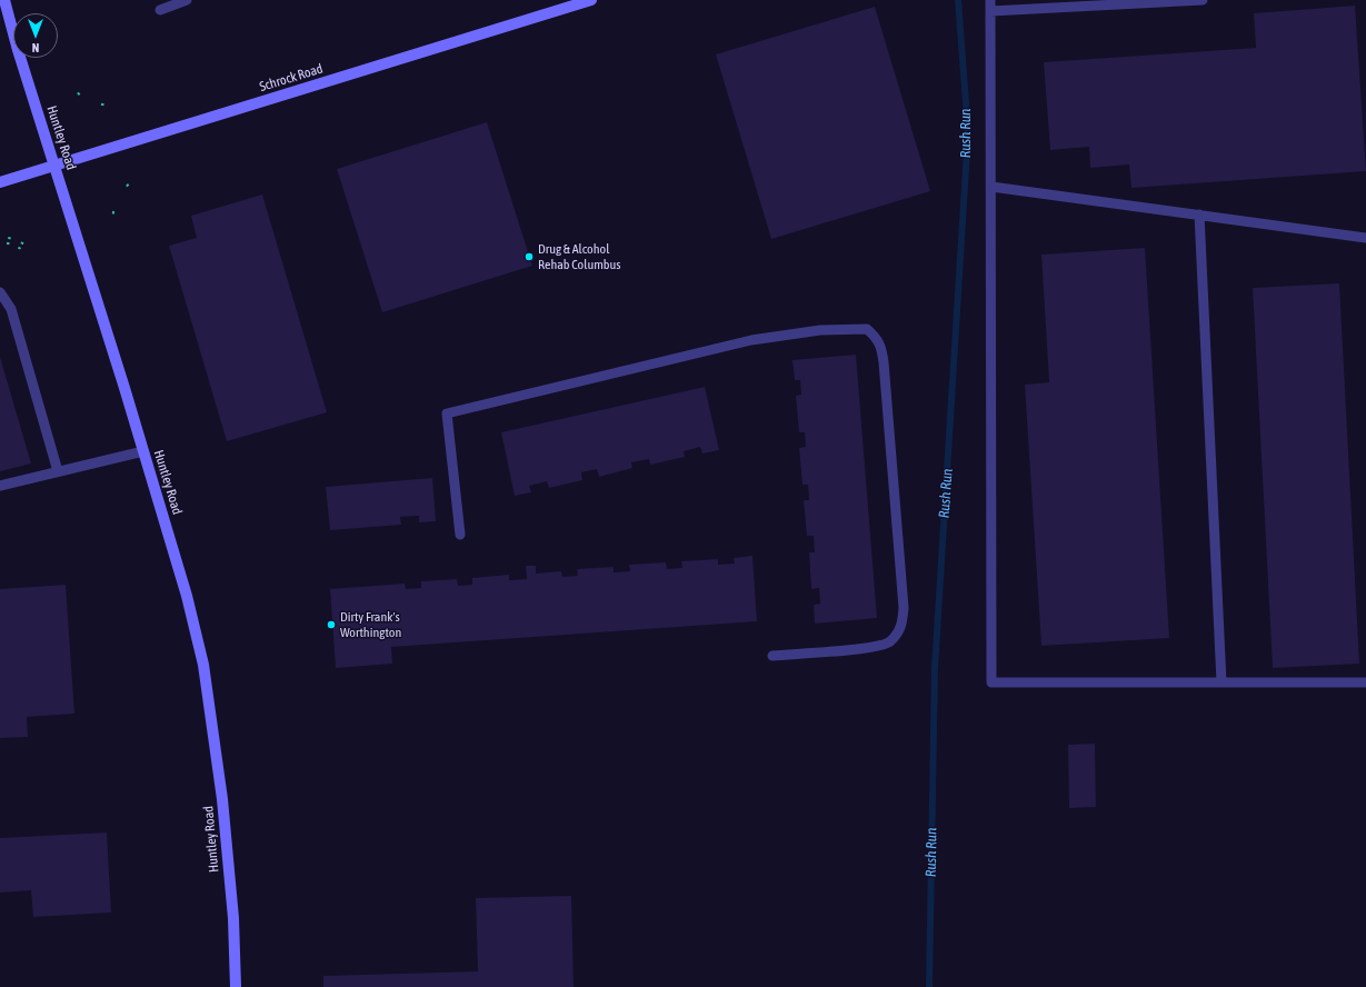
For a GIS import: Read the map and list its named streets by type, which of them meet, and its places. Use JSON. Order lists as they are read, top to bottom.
{
  "streets": {
    "main road": ["Schrock Road", "Huntley Road"]
  },
  "crossings": [
    ["Schrock Road", "Huntley Road"]
  ],
  "water": ["Rush Run"],
  "places": ["Drug & Alcohol Rehab Columbus", "Dirty Frank's Worthington"],
  "north": "bottom"
}
